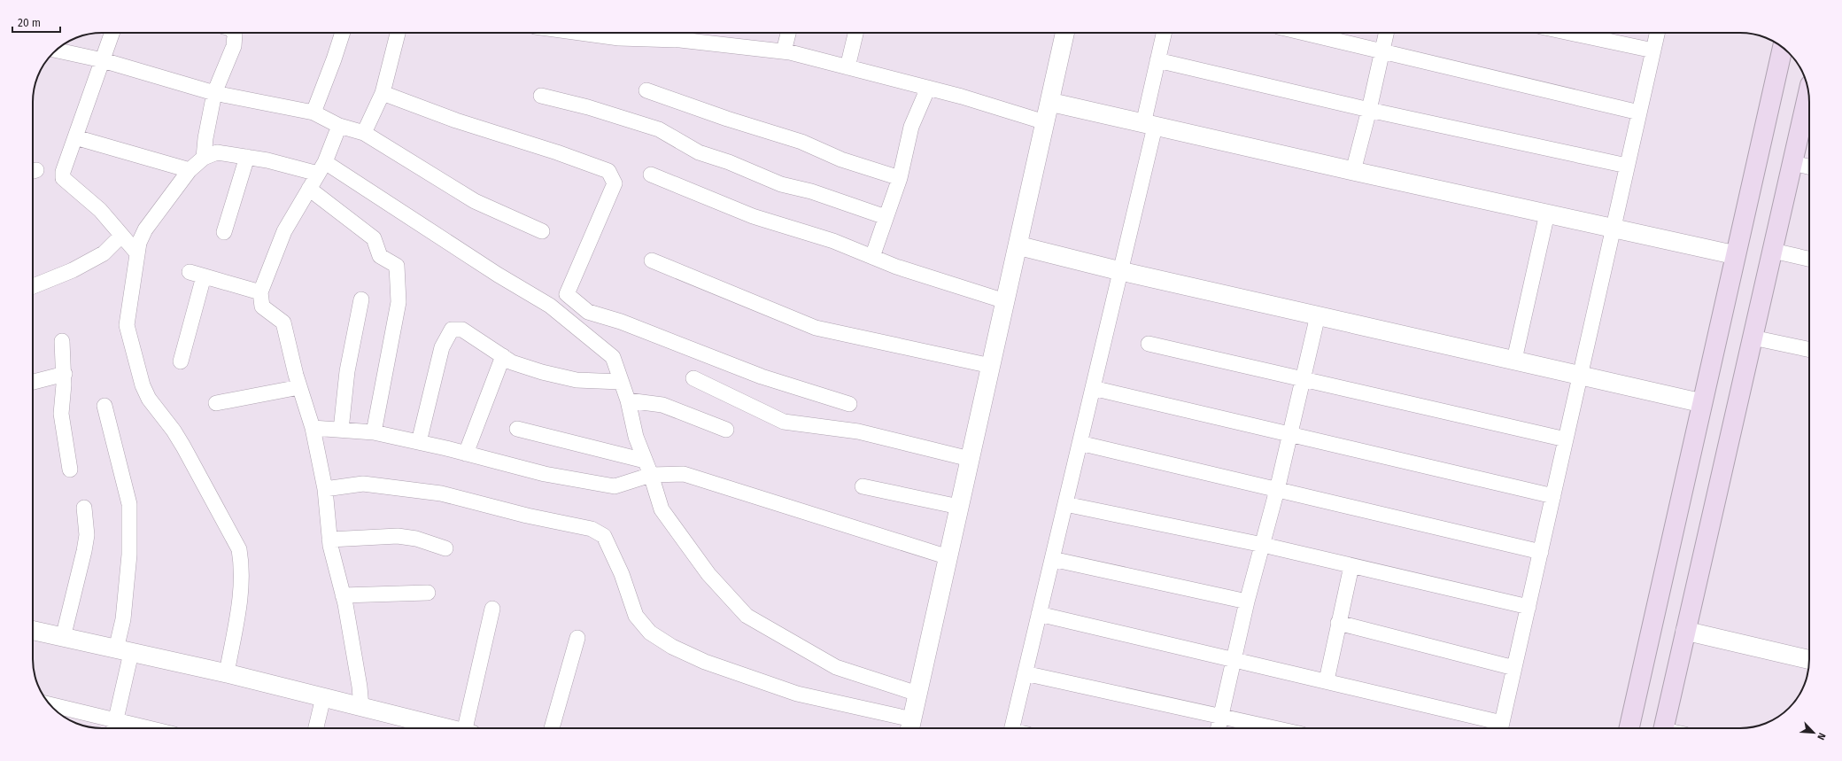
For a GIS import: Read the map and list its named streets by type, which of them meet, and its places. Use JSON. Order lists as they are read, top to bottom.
{
  "scale_bar": "20 m",
  "north": "bottom right"
}
